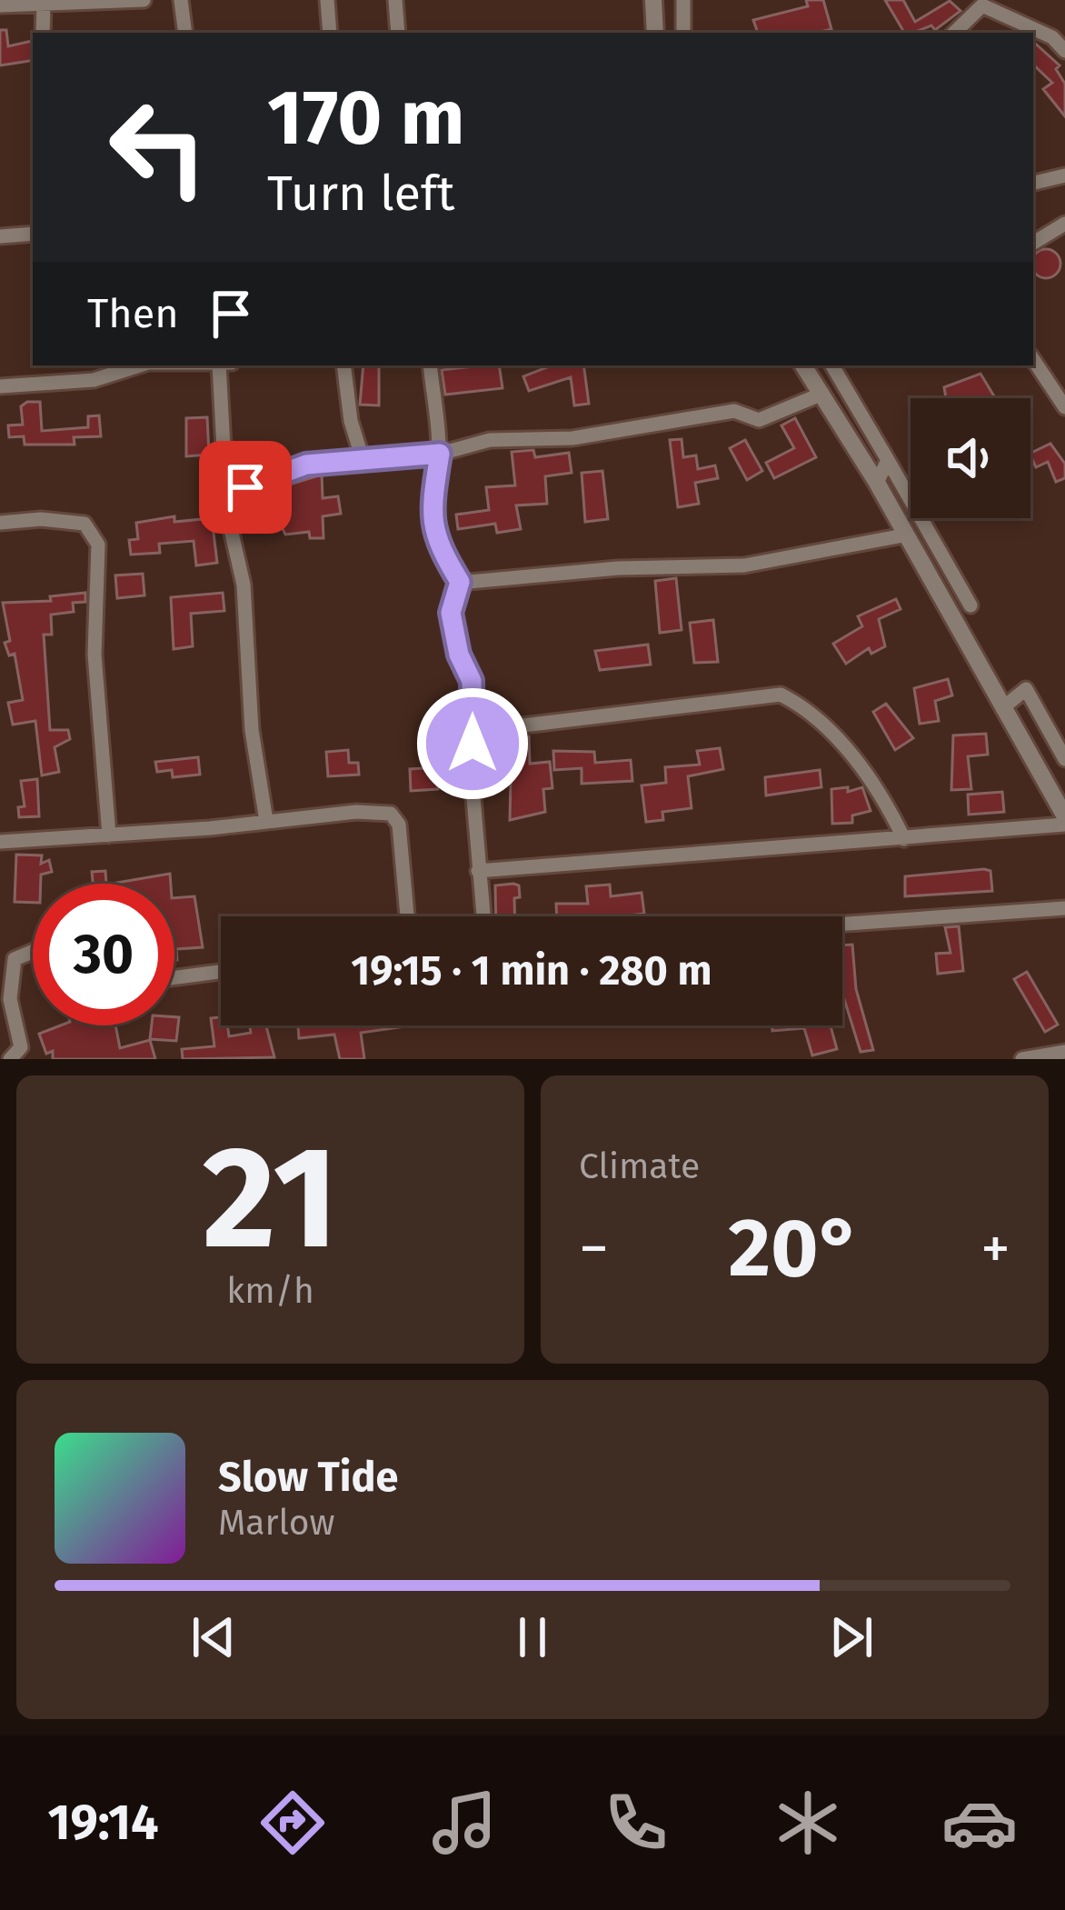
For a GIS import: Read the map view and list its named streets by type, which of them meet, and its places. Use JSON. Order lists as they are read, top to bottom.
{
  "page": {
    "turn": ["170 m", "Turn left"],
    "then": "Then",
    "limit": "30",
    "trip": "19:15 · 1 min · 280 m",
    "tile": [
      ["21", "km/h"],
      "Climate"
    ],
    "heat": ["−", "20°", "+"],
    "song": ["Slow Tide", "Marlow"],
    "tabs": "19:14"
  }
}
